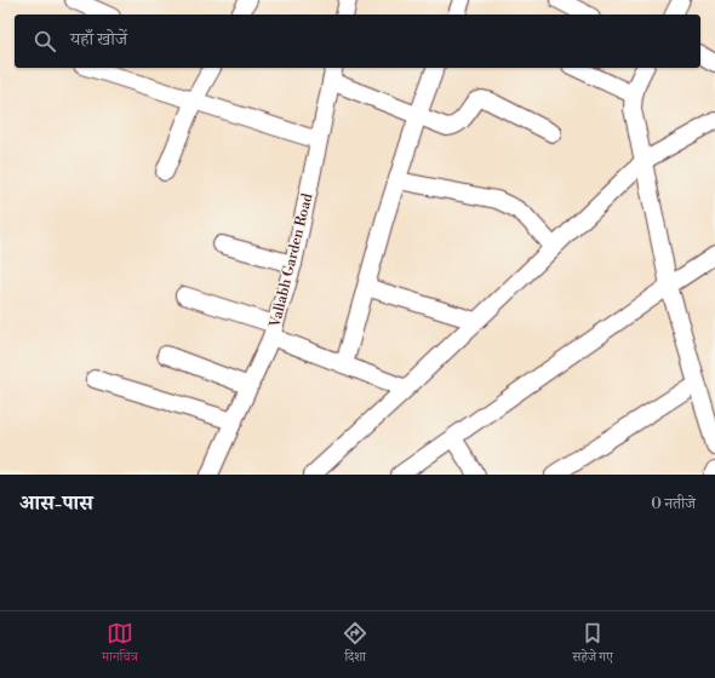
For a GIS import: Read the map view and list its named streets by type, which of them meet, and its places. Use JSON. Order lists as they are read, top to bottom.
{
  "streets": {
    "street": ["Vallabh Garden Road"]
  },
  "page": {
    "search": "यहाँ खोजें",
    "heading": ["आस-पास", "0 नतीजे"],
    "nav": ["मानचित्र", "दिशा", "सहेजे गए"]
  }
}
